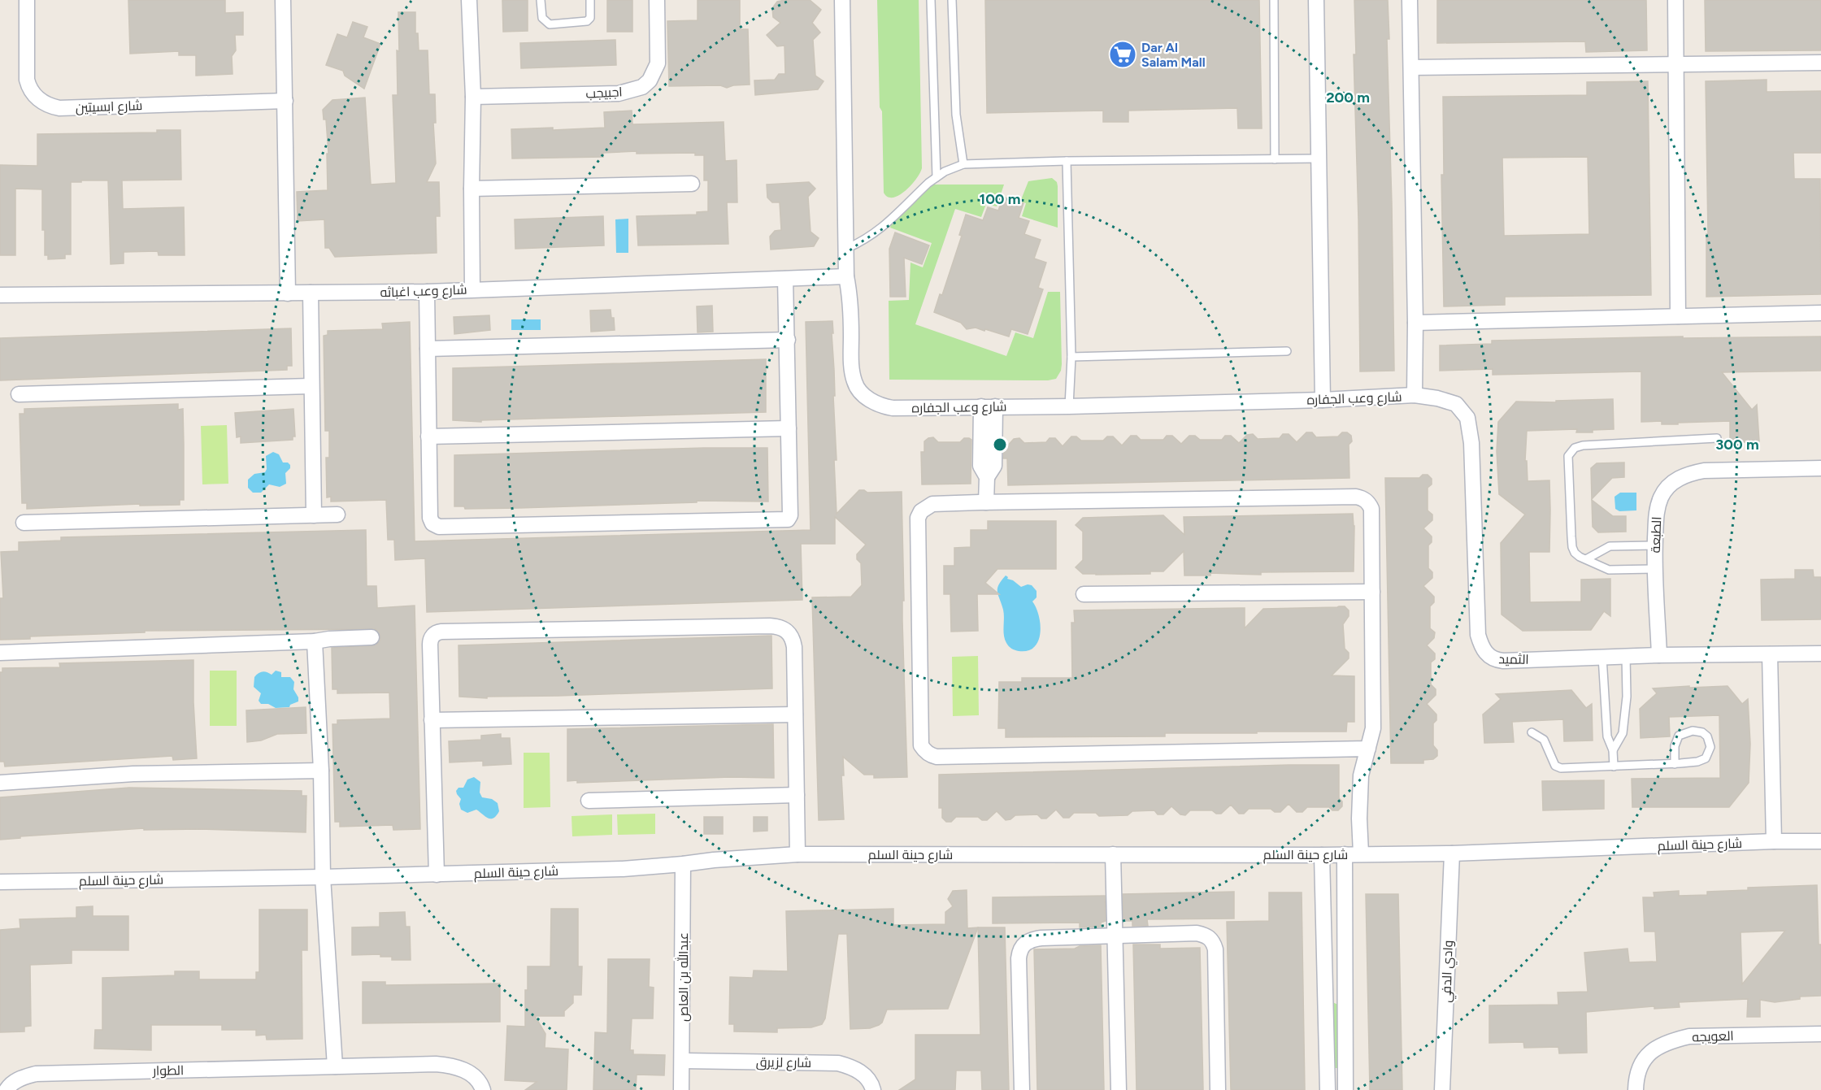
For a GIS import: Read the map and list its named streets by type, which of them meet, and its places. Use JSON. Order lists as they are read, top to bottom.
{
  "streets": {
    "street": [
      "اجبيجب",
      "شارع ابسيتين",
      "شارع وعب اغباثه",
      "شارع وعب الجفاره",
      "الطبعة",
      "الثميد",
      "شارع حينة السلم",
      "وادي الدفي",
      "عبدالله بن العاص",
      "العويجه",
      "شارع لزيرق",
      "الطوار"
    ]
  },
  "crossings": [
    ["شارع وعب اغباثه", "شارع وعب الجفاره"],
    ["شارع وعب الجفاره", "الثميد"],
    ["الطبعة", "الثميد"],
    ["شارع حينة السلم", "وادي الدفي"],
    ["شارع حينة السلم", "عبدالله بن العاص"],
    ["عبدالله بن العاص", "شارع لزيرق"]
  ],
  "places": {
    "supermarket": ["Dar Al Salam Mall"]
  },
  "rings": ["200 m", "100 m", "300 m"]
}
